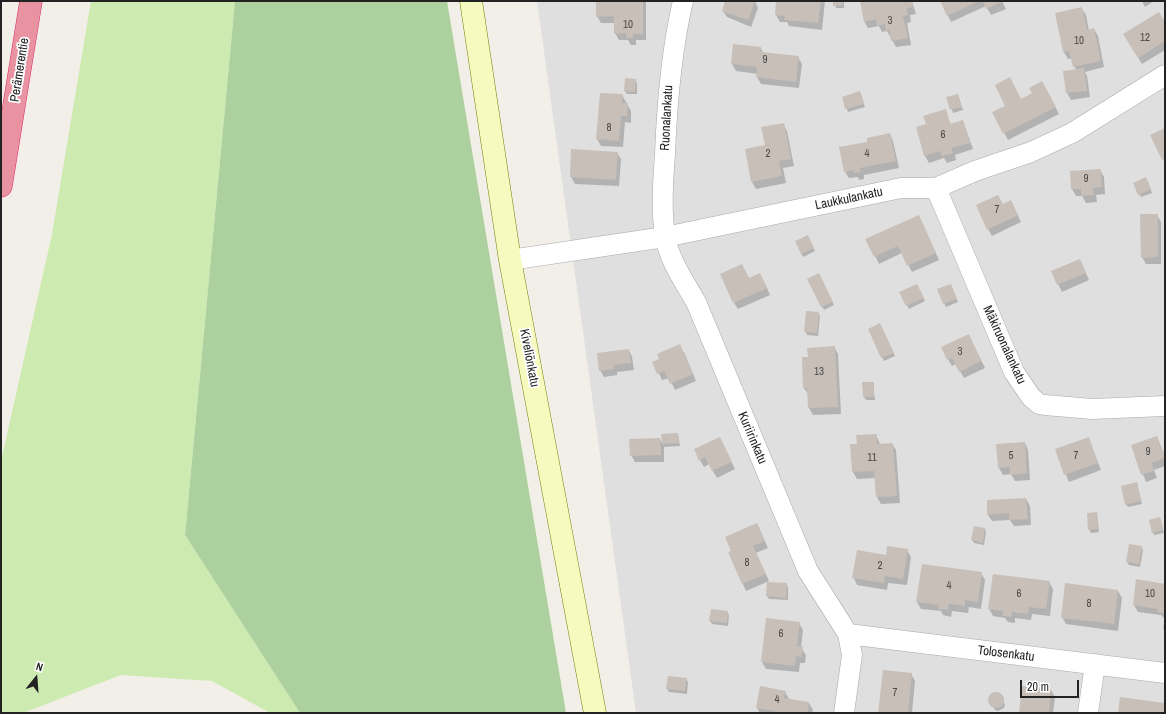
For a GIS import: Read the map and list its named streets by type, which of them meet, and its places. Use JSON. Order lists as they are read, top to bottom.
{
  "streets": {
    "highway": ["Perämerentie"],
    "main road": ["Kiveliönkatu"],
    "street": [
      "Ruonalankatu",
      "Laukkulankatu",
      "Mäkiruonalankatu",
      "Kuriirinkatu",
      "Tolosenkatu"
    ]
  },
  "crossings": [
    ["Ruonalankatu", "Laukkulankatu"],
    ["Ruonalankatu", "Kuriirinkatu"],
    ["Laukkulankatu", "Mäkiruonalankatu"],
    ["Laukkulankatu", "Kiveliönkatu"],
    ["Laukkulankatu", "Kuriirinkatu"],
    ["Kuriirinkatu", "Tolosenkatu"]
  ],
  "house_numbers": [
    "3",
    "10",
    "12",
    "10",
    "9",
    "8",
    "6",
    "2",
    "4",
    "9",
    "7",
    "3",
    "13",
    "9",
    "5",
    "7",
    "11",
    "8",
    "2",
    "4",
    "6",
    "10",
    "8",
    "6",
    "7",
    "4"
  ],
  "scale_bar": "20 m",
  "north": "top"
}
